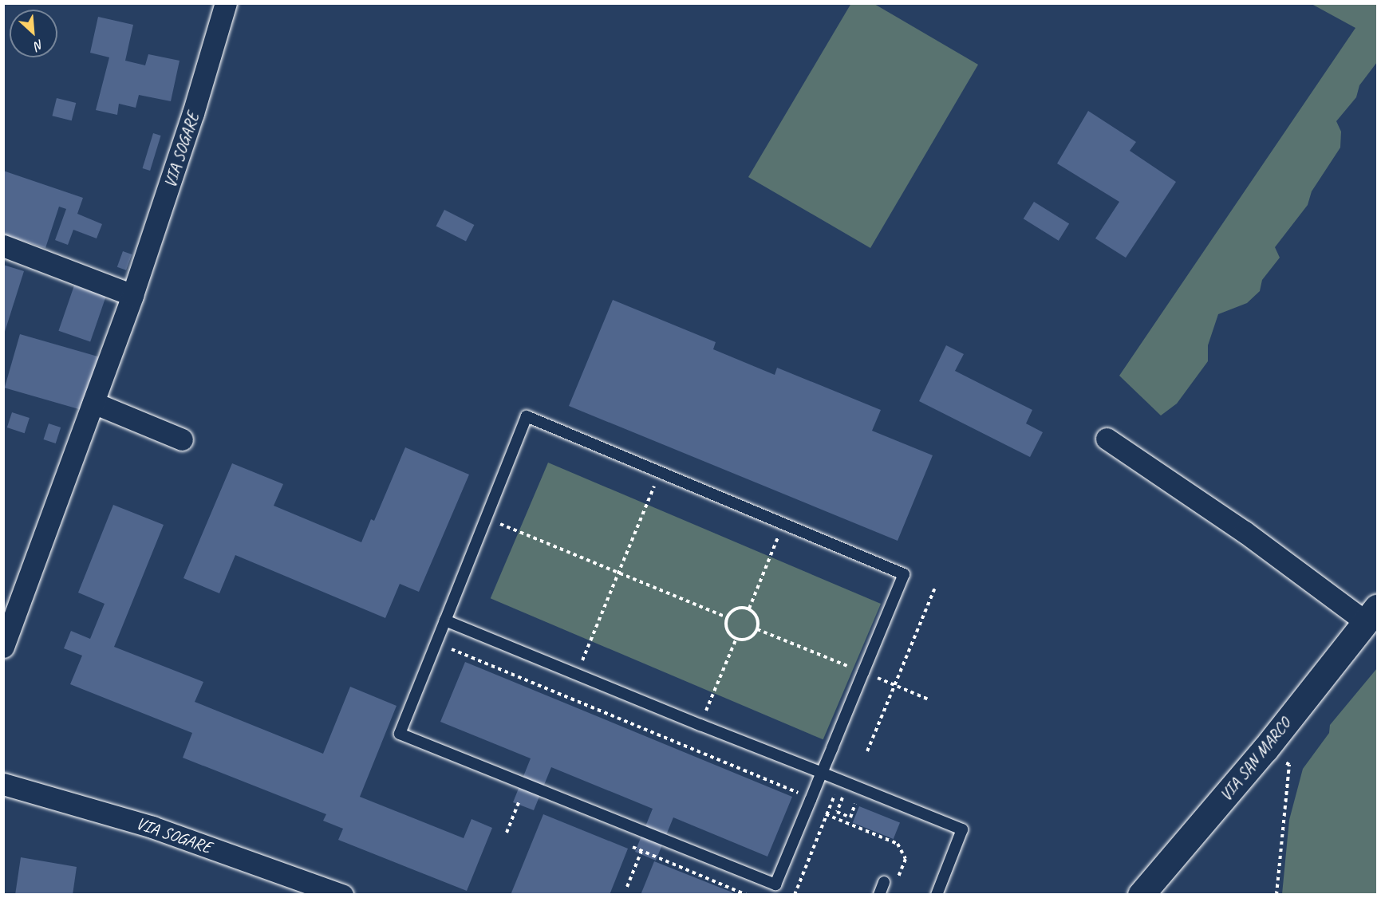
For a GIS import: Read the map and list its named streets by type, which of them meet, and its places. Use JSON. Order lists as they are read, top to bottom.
{
  "streets": {
    "main road": ["VIA SAN MARCO"],
    "street": ["VIA SOGARE"]
  },
  "north": "bottom right"
}
